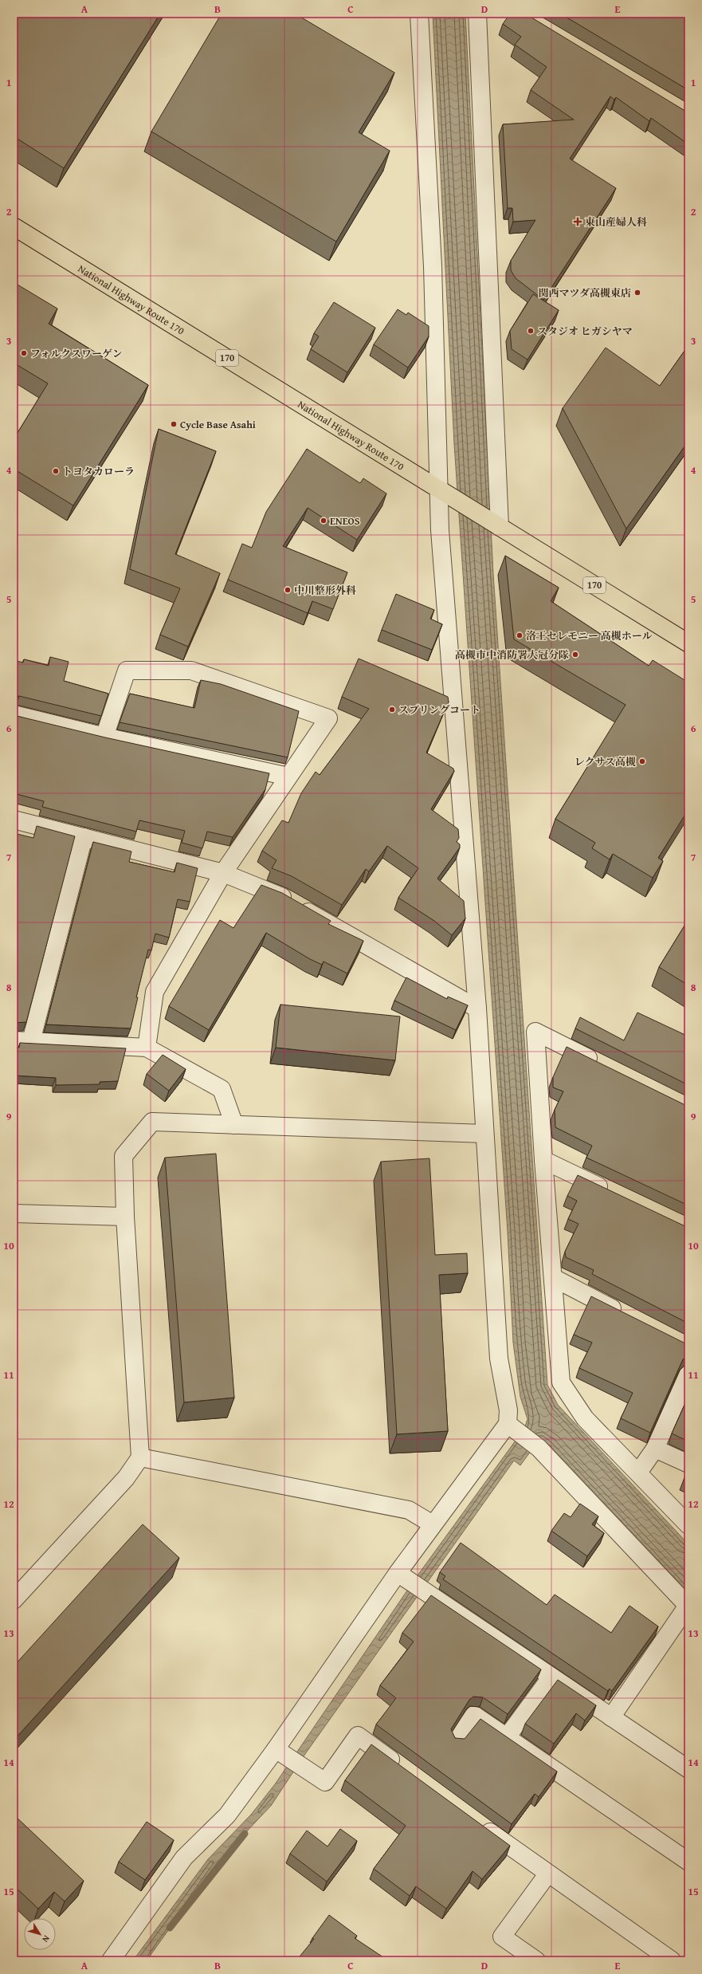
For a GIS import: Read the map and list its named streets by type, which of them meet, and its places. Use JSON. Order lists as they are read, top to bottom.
{
  "streets": {
    "highway": ["National Highway Route 170", "170"]
  },
  "places": {
    "health": ["東山産婦人科"],
    "other": [
      "関西マツダ高槻東店",
      "スタジオ ヒガシヤマ",
      "フォルクスワーゲン",
      "Cycle Base Asahi",
      "トヨタカローラ",
      "ENEOS",
      "中川整形外科",
      "洛王セレモニー 高槻ホール",
      "高槻市中消防署大冠分隊",
      "スプリングコート",
      "レクサス高槻"
    ]
  },
  "north": "bottom right",
  "grid": {
    "columns": [
      "A",
      "B",
      "C",
      "D",
      "E"
    ],
    "rows": [
      "1",
      "2",
      "3",
      "4",
      "5",
      "6",
      "7",
      "8",
      "9",
      "10",
      "11",
      "12",
      "13",
      "14",
      "15"
    ]
  }
}
